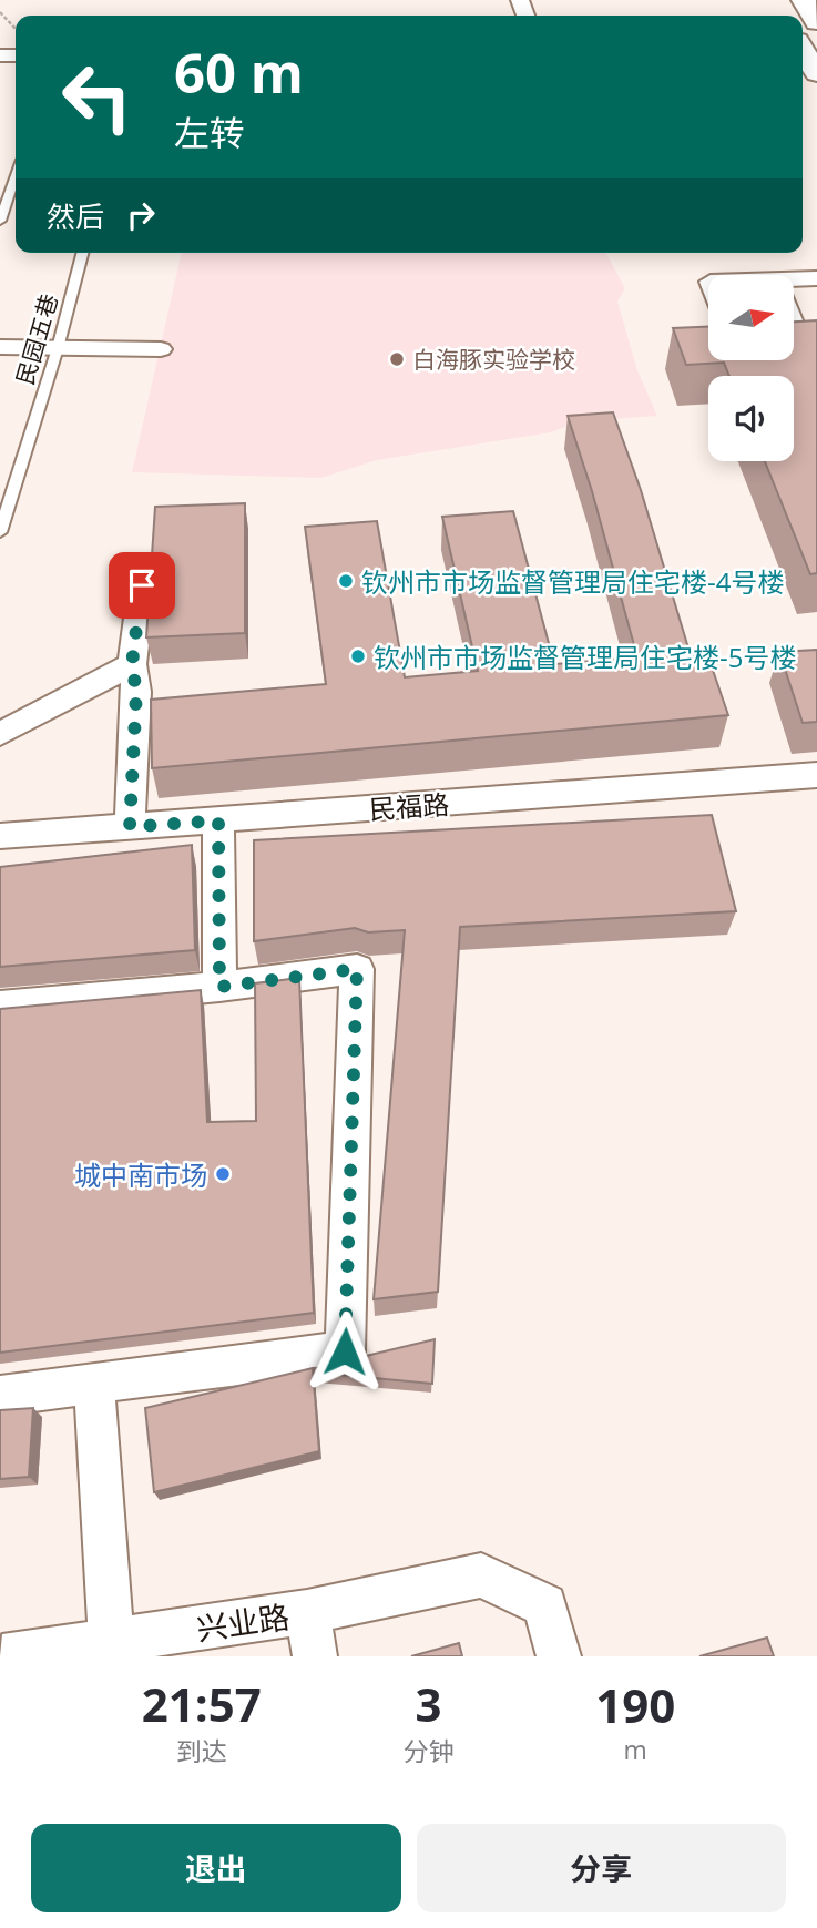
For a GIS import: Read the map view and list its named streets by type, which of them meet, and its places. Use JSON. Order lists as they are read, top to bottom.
{
  "streets": {
    "street": ["民福路", "兴业路"],
    "lane": ["民园五巷"]
  },
  "places": [
    "白海豚实验学校",
    "钦州市市场监督管理局住宅楼-4号楼",
    "钦州市市场监督管理局住宅楼-5号楼",
    "城中南市场"
  ],
  "north": "right",
  "page": {
    "turn": ["60 m", "左转"],
    "then": "然后",
    "eta": [
      "21:57",
      "到达",
      "3",
      "分钟",
      "190",
      "m"
    ],
    "buttons": ["退出", "分享"]
  }
}
